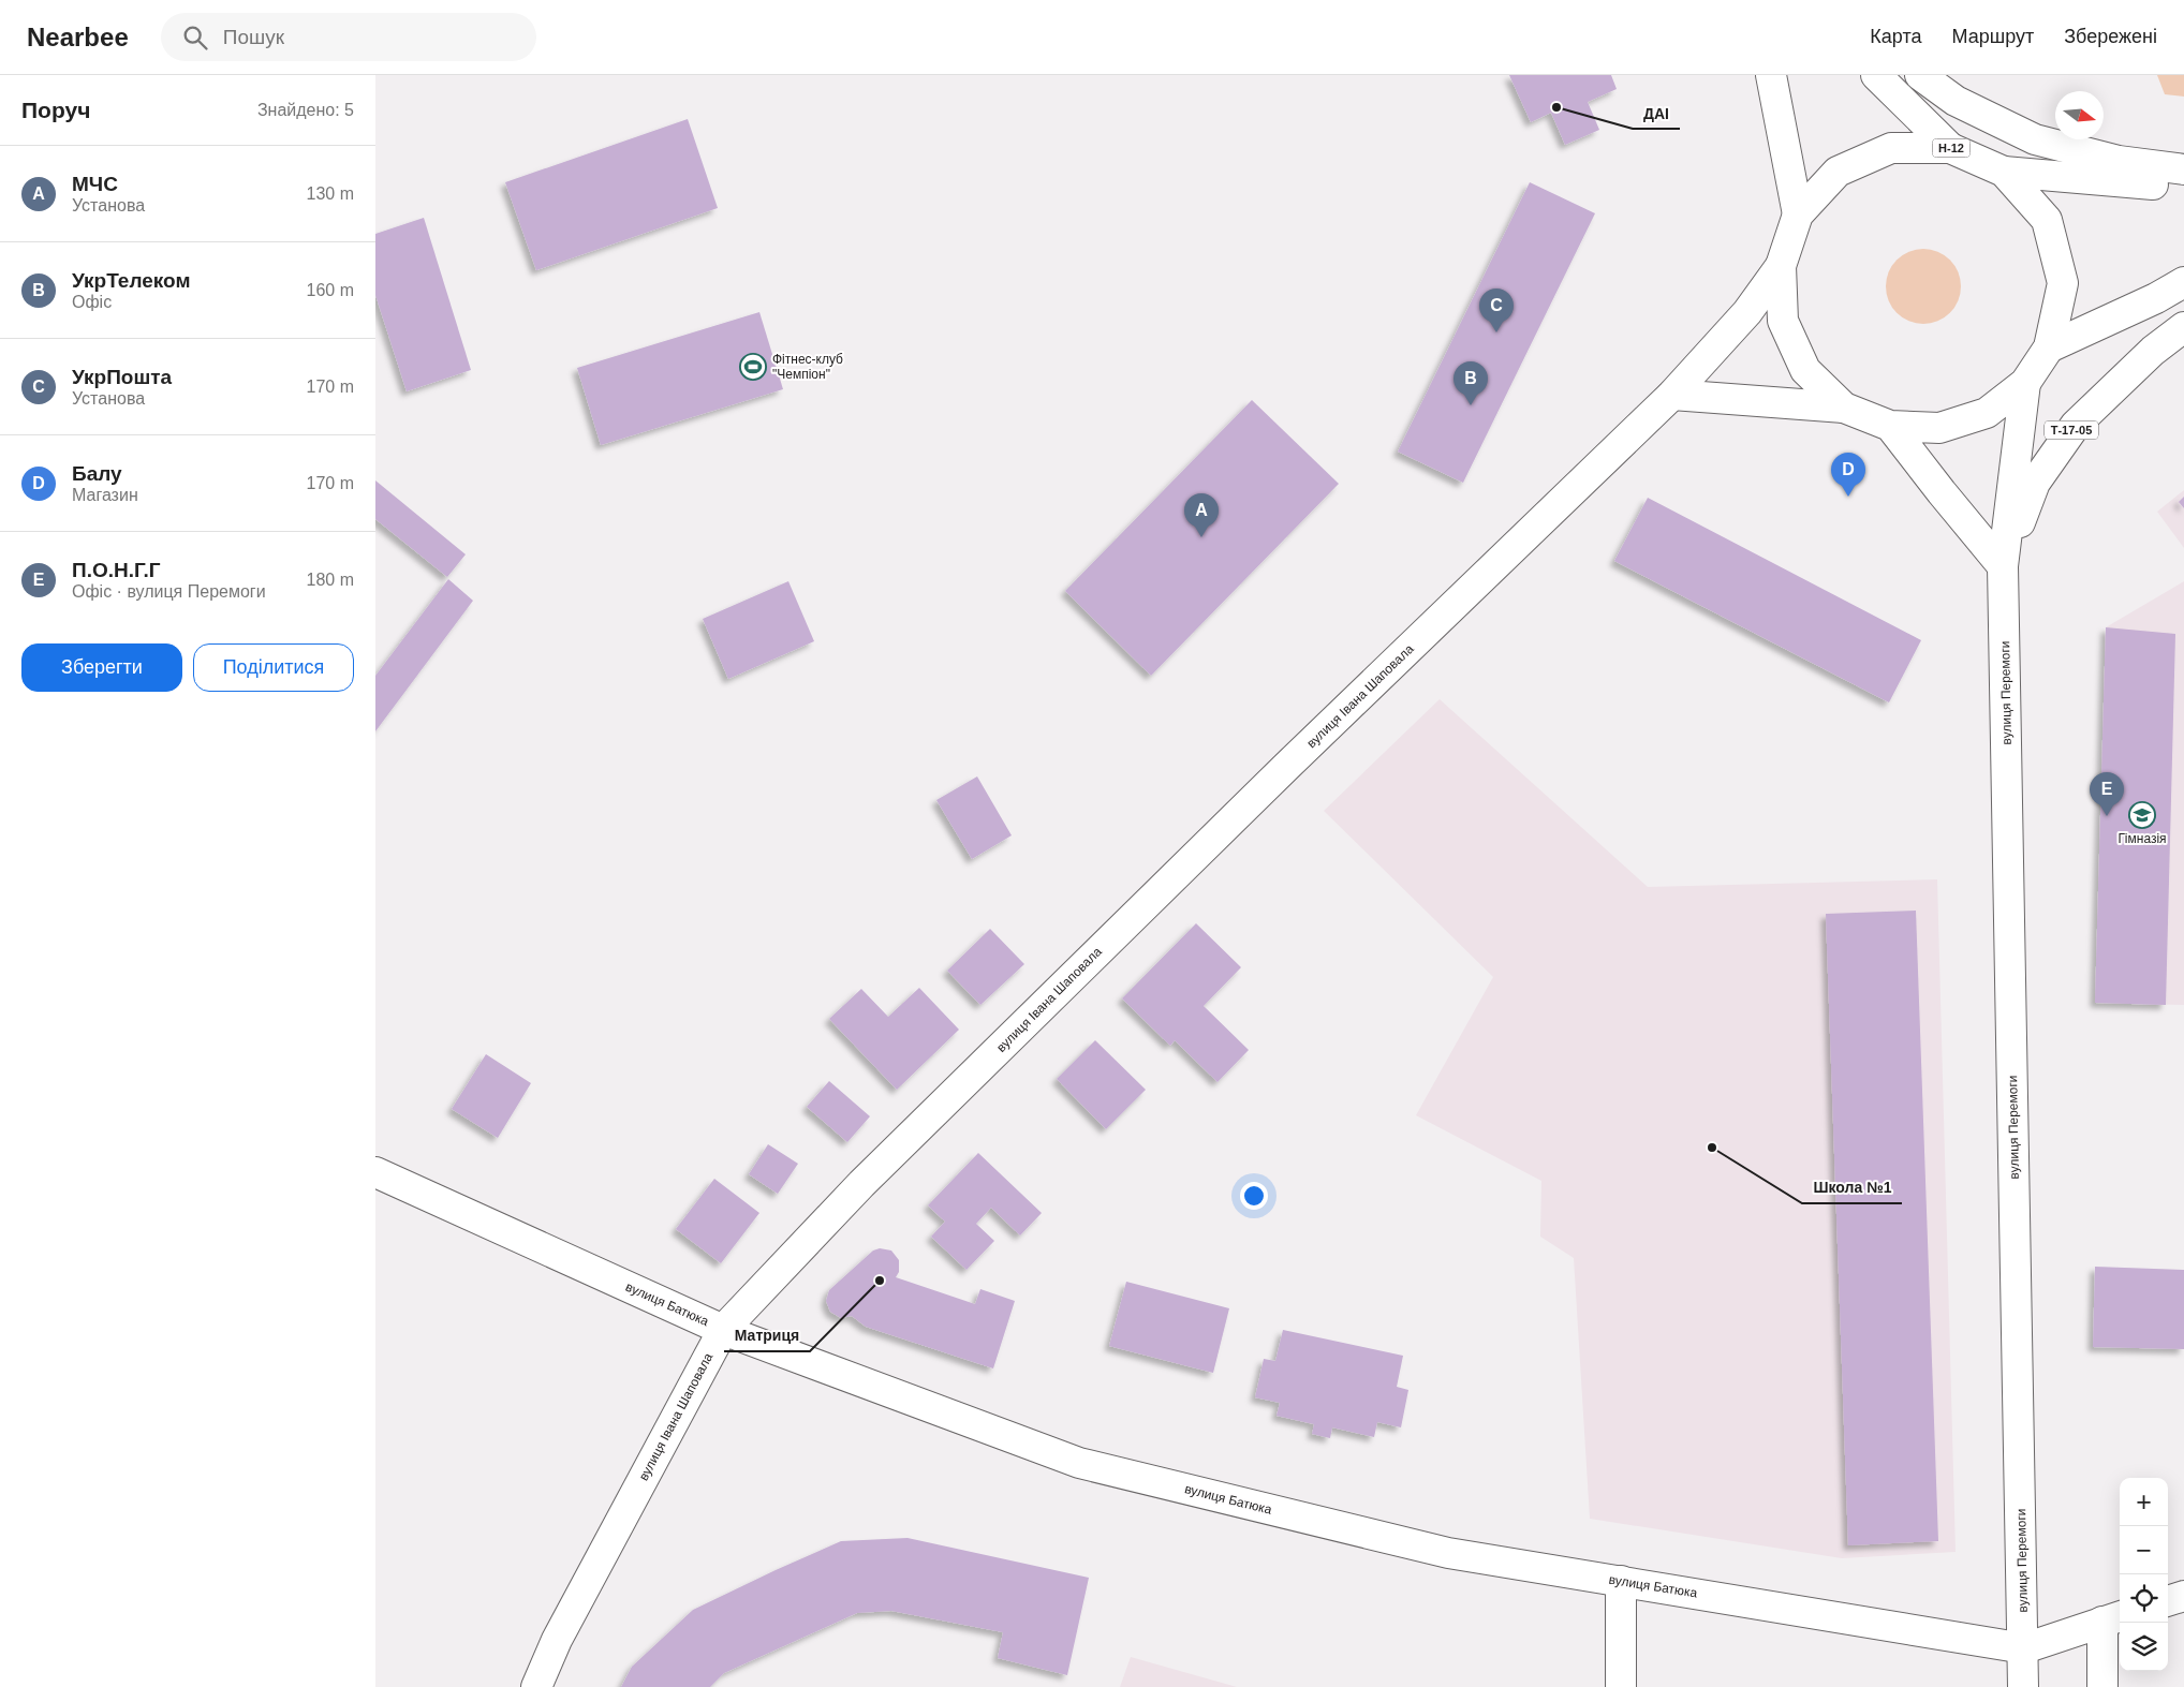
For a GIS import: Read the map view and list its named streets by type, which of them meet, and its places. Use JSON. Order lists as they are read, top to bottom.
{
  "streets": {
    "street": [
      "Н-12",
      "Т-17-05",
      "вулиця Перемоги",
      "вулиця Івана Шаповала",
      "вулиця Батюка"
    ]
  },
  "crossings": [
    ["Н-12", "вулиця Івана Шаповала"],
    ["Т-17-05", "вулиця Перемоги"],
    ["вулиця Перемоги", "вулиця Батюка"],
    ["вулиця Івана Шаповала", "вулиця Батюка"]
  ],
  "places": {
    "other": ["ДАI", "Школа №1", "Матриця"],
    "sports": ["Фітнес-клуб \"Чемпіон\""],
    "school or university": ["Гімназія"]
  },
  "north": "right",
  "page": {
    "header": "Nearbee",
    "search": "Пошук",
    "nav": ["Карта", "Маршрут", "Збережені"],
    "heading": ["Поруч", "Знайдено: 5"],
    "list": [
      {
        "mark": "A",
        "name": "МЧС",
        "note": "Установа",
        "value": "130 m"
      },
      {
        "mark": "B",
        "name": "УкрТелеком",
        "note": "Офіс",
        "value": "160 m"
      },
      {
        "mark": "C",
        "name": "УкрПошта",
        "note": "Установа",
        "value": "170 m"
      },
      {
        "mark": "D",
        "name": "Балу",
        "note": "Магазин",
        "value": "170 m"
      },
      {
        "mark": "E",
        "name": "П.О.Н.Г.Г",
        "note": "Офіс · вулиця Перемоги",
        "value": "180 m"
      }
    ],
    "pins": [
      "C",
      "B",
      "D",
      "A",
      "E"
    ],
    "buttons": ["Зберегти", "Поділитися"],
    "map_buttons": ["+", "−"]
  }
}
